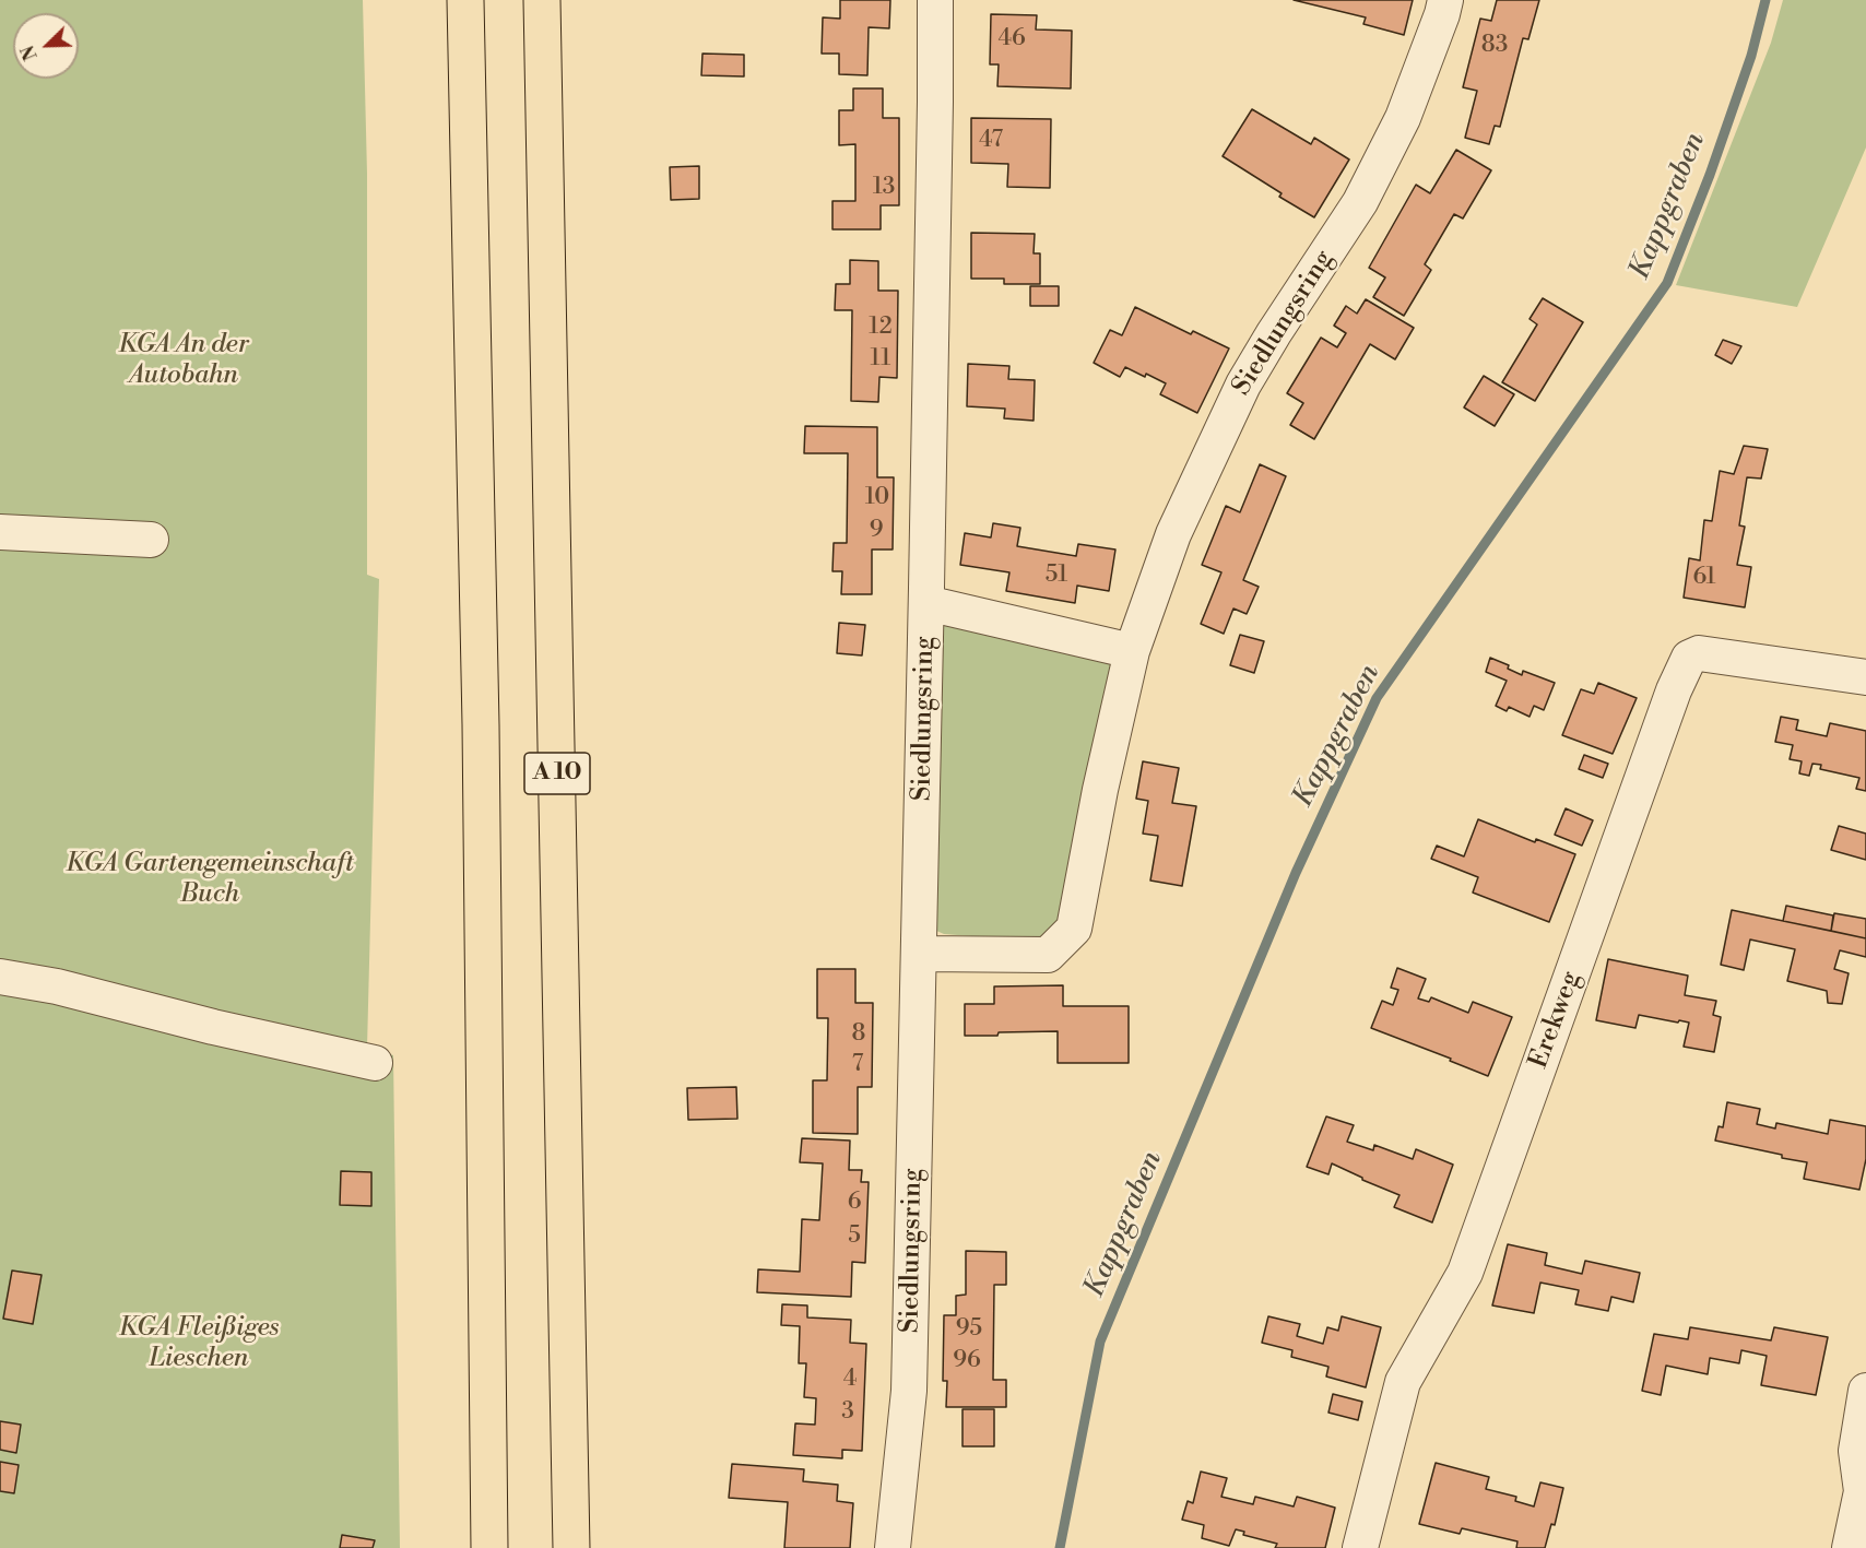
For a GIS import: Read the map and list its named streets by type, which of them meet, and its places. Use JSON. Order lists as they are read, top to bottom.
{
  "streets": {
    "highway": ["A 10"],
    "street": ["Siedlungsring", "Erekweg"]
  },
  "water": ["Kappgraben"],
  "parks": ["KGA An der Autobahn", "KGA Gartengemeinschaft Buch", "KGA Fleißiges Lieschen"],
  "house_numbers": [
    "46",
    "83",
    "47",
    "13",
    "12",
    "11",
    "10",
    "9",
    "51",
    "61",
    "8",
    "7",
    "6",
    "5",
    "95",
    "96",
    "4",
    "3"
  ],
  "north": "bottom left"
}
